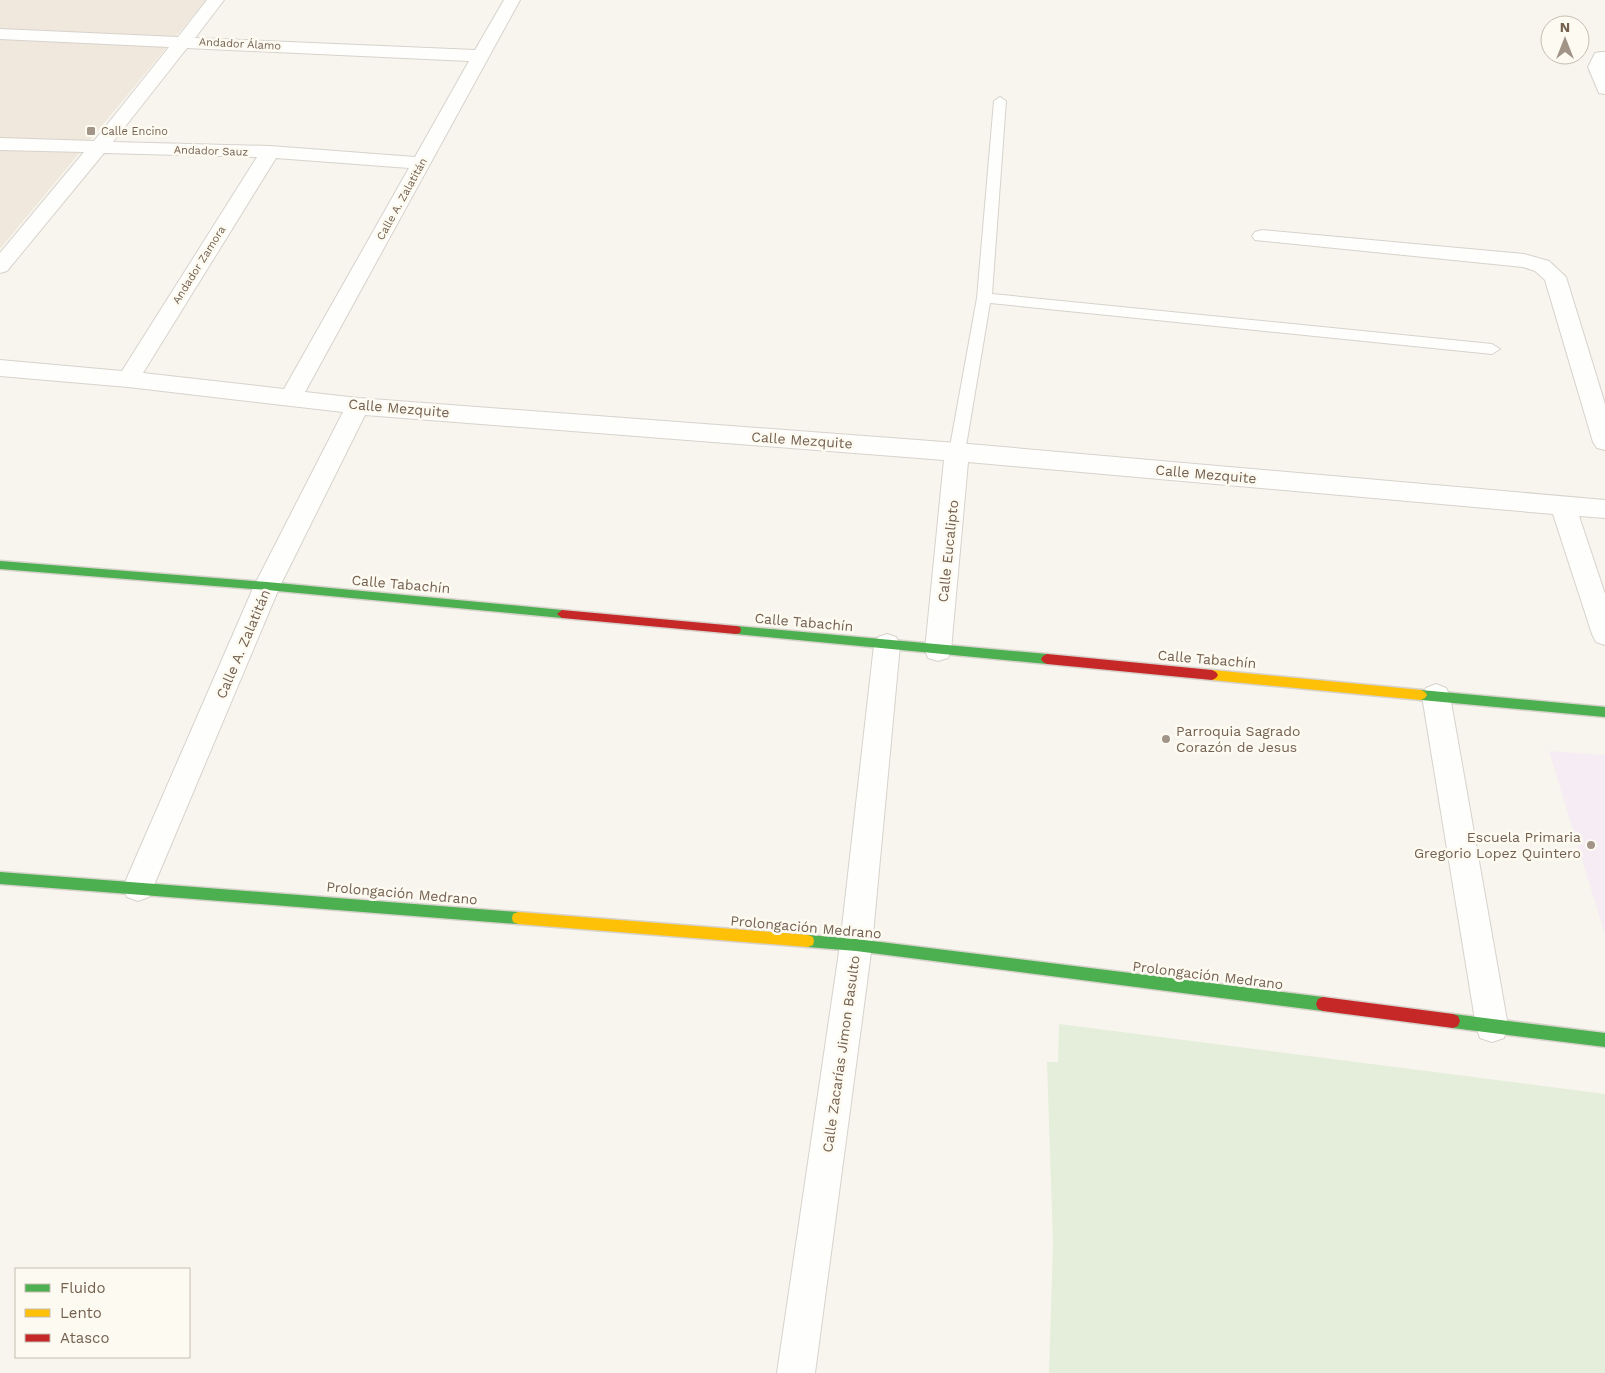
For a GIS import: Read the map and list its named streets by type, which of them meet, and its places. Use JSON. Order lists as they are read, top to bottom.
{
  "streets": {
    "street": [
      "Andador Álamo",
      "Andador Sauz",
      "Calle A. Zalatitán",
      "Andador Zamora",
      "Calle Mezquite",
      "Calle Eucalipto",
      "Calle Tabachín",
      "Prolongación Medrano",
      "Calle Zacarías Jimon Basulto"
    ]
  },
  "crossings": [
    ["Andador Álamo", "Calle A. Zalatitán"],
    ["Andador Sauz", "Calle A. Zalatitán"],
    ["Andador Sauz", "Andador Zamora"],
    ["Calle A. Zalatitán", "Calle Mezquite"],
    ["Calle A. Zalatitán", "Calle Tabachín"],
    ["Calle A. Zalatitán", "Prolongación Medrano"],
    ["Andador Zamora", "Calle Mezquite"],
    ["Calle Mezquite", "Calle Eucalipto"],
    ["Calle Eucalipto", "Calle Tabachín"],
    ["Calle Tabachín", "Calle Zacarías Jimon Basulto"],
    ["Prolongación Medrano", "Calle Zacarías Jimon Basulto"]
  ],
  "places": {
    "transit": ["Calle Encino"],
    "other": ["Parroquia Sagrado Corazón de Jesus", "Escuela Primaria Gregorio Lopez Quintero"]
  },
  "legend": ["Fluido", "Lento", "Atasco"],
  "north": "top"
}
